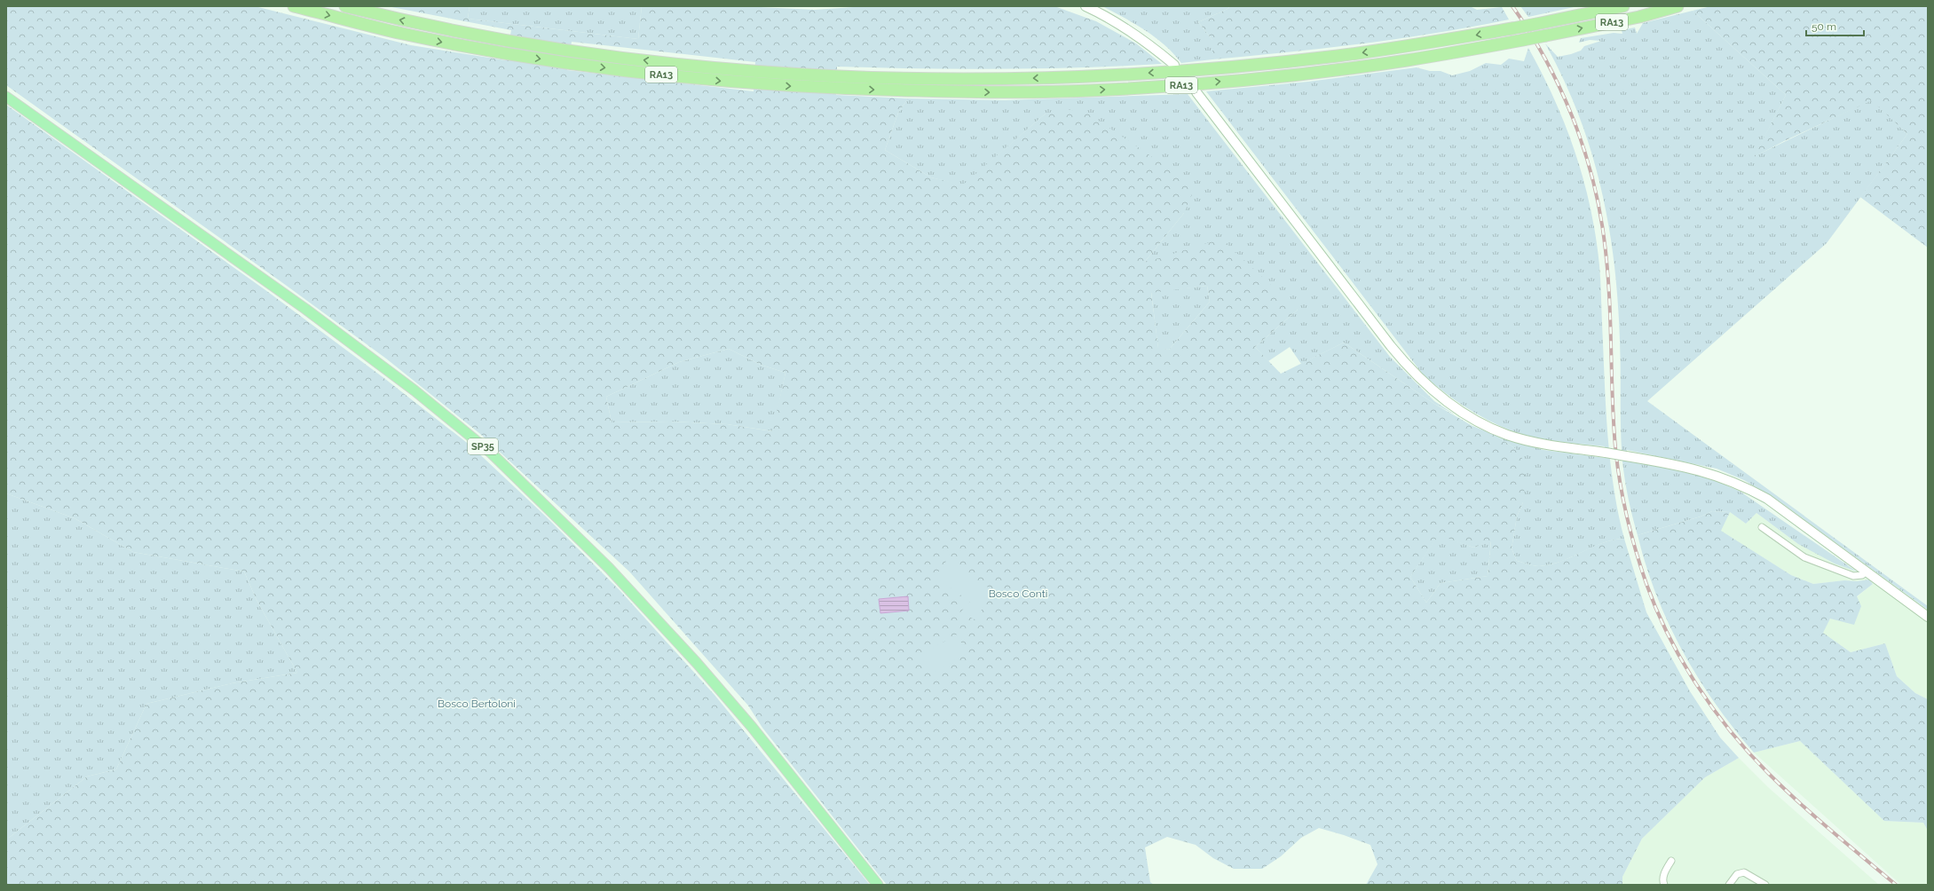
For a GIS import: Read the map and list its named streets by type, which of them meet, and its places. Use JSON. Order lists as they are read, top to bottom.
{
  "streets": {
    "highway": ["RA13"],
    "main road": ["SP35"]
  },
  "parks": ["Bosco Conti", "Bosco Bertoloni"],
  "scale_bar": "50 m"
}
